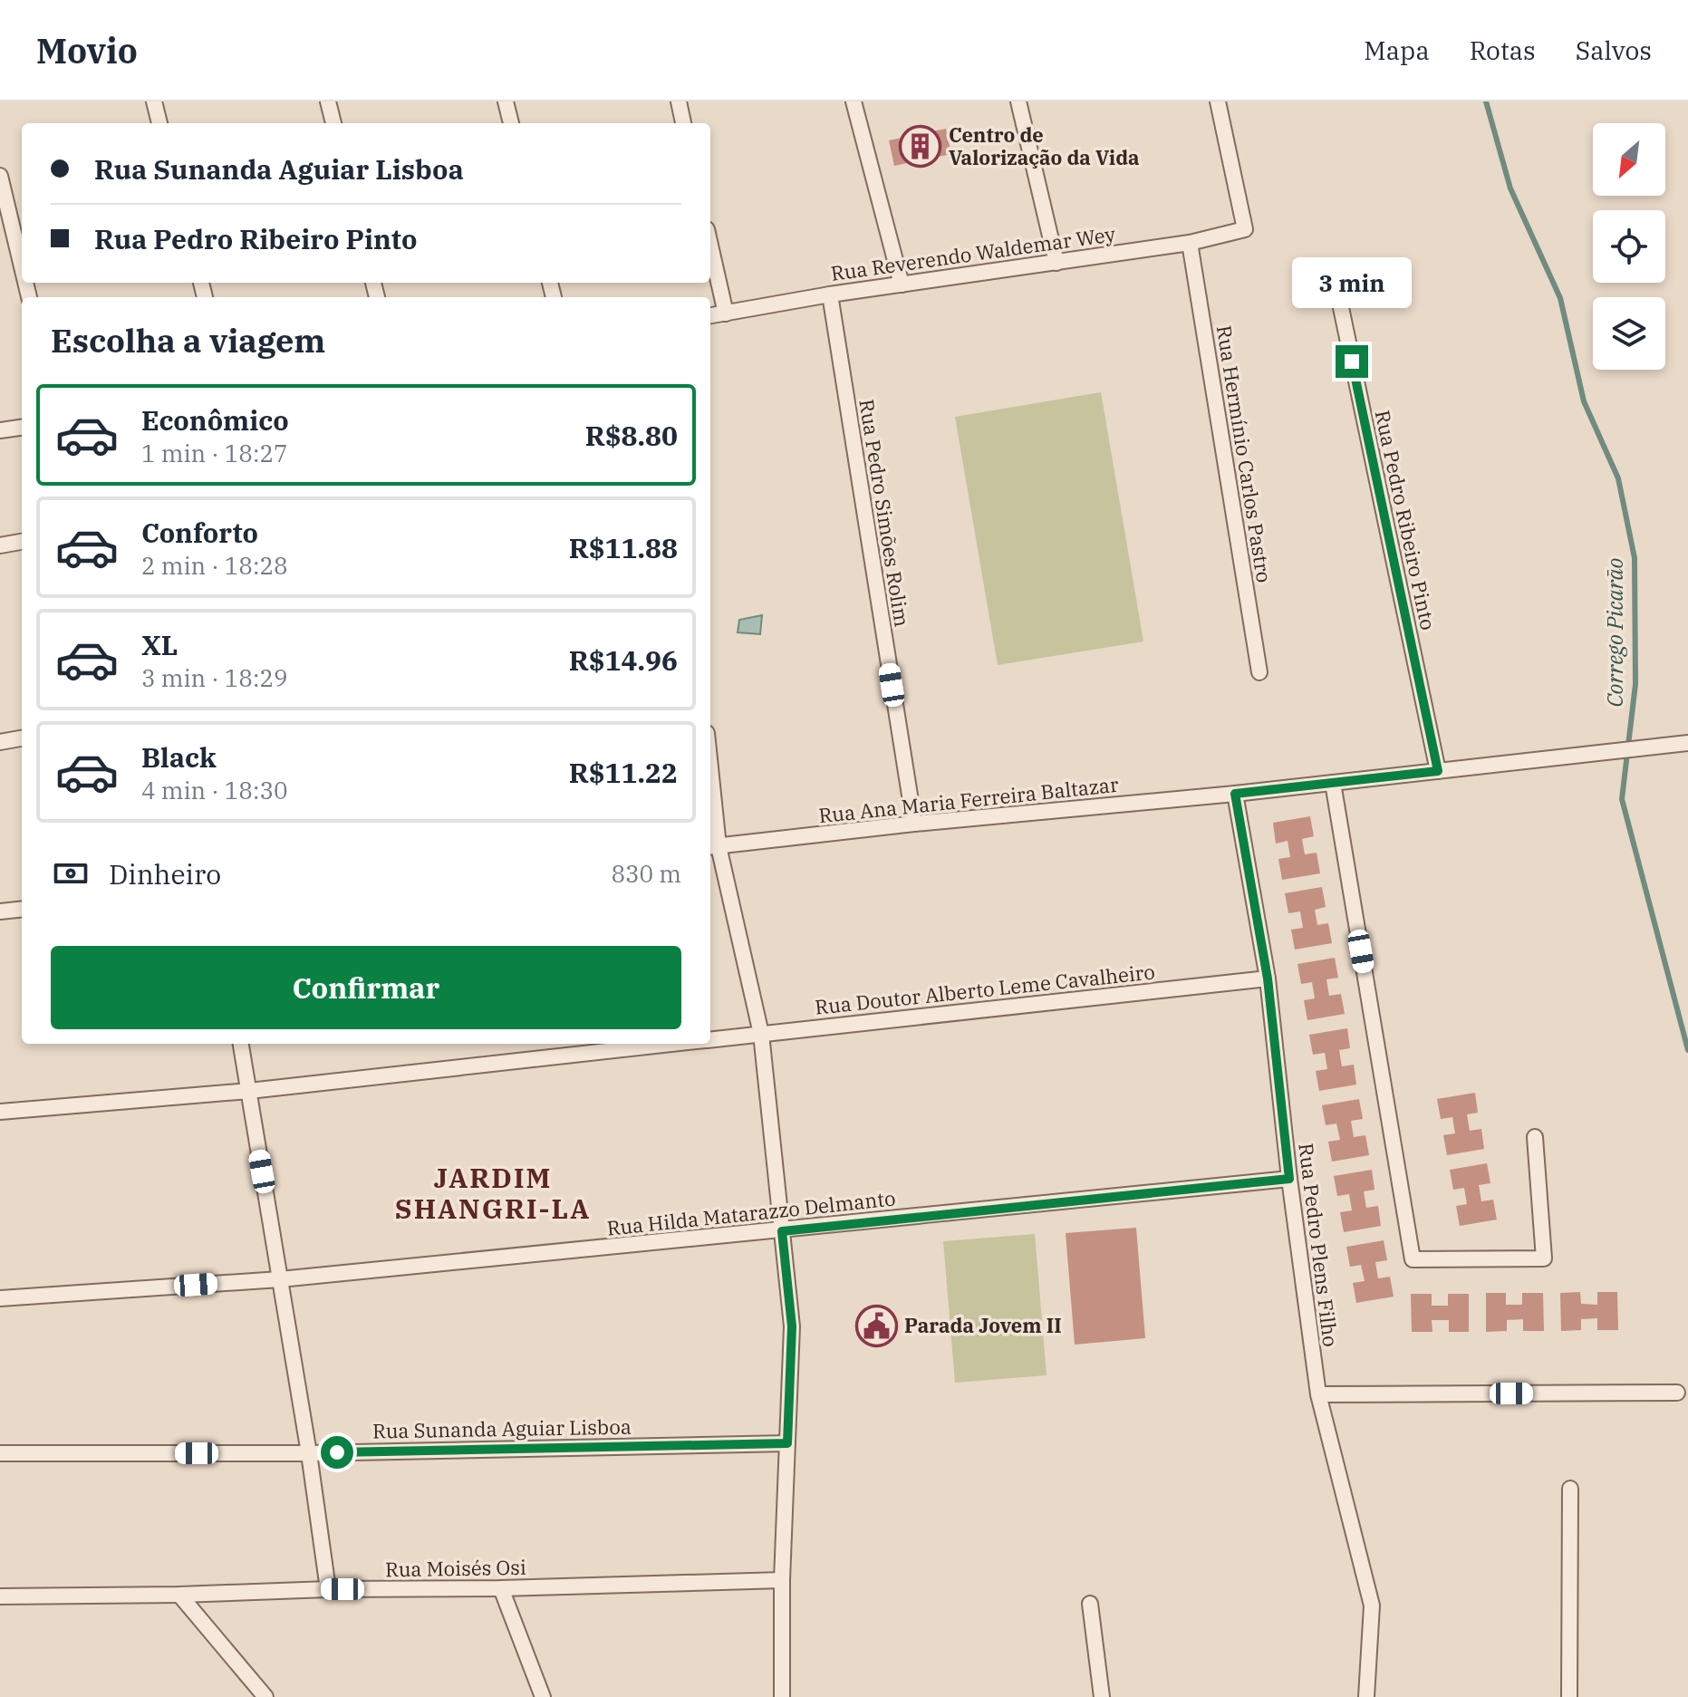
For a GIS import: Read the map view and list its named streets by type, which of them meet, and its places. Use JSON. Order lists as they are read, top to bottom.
{
  "streets": {
    "street": [
      "Rua Reverendo Waldemar Wey",
      "Rua Hermínio Carlos Pastro",
      "Rua Pedro Simões Rolim",
      "Rua Pedro Ribeiro Pinto",
      "Rua Ana Maria Ferreira Baltazar",
      "Rua Doutor Alberto Leme Cavalheiro",
      "Rua Hilda Matarazzo Delmanto",
      "Rua Pedro Plens Filho",
      "Rua Sunanda Aguiar Lisboa",
      "Rua Moisés Osi"
    ]
  },
  "crossings": [
    ["Rua Reverendo Waldemar Wey", "Rua Hermínio Carlos Pastro"],
    ["Rua Reverendo Waldemar Wey", "Rua Pedro Simões Rolim"],
    ["Rua Pedro Simões Rolim", "Rua Ana Maria Ferreira Baltazar"],
    ["Rua Pedro Ribeiro Pinto", "Rua Ana Maria Ferreira Baltazar"],
    ["Rua Ana Maria Ferreira Baltazar", "Rua Pedro Plens Filho"],
    ["Rua Doutor Alberto Leme Cavalheiro", "Rua Pedro Plens Filho"],
    ["Rua Hilda Matarazzo Delmanto", "Rua Pedro Plens Filho"]
  ],
  "districts": ["JARDIM SHANGRI-LA"],
  "water": ["Corrego Picarão"],
  "places": {
    "building": ["Centro de Valorização da Vida"],
    "public building": ["Parada Jovem II"]
  },
  "north": "bottom left",
  "page": {
    "header": "Movio",
    "nav": ["Mapa", "Rotas", "Salvos"],
    "banner": ["Rua Sunanda Aguiar Lisboa", "Rua Pedro Ribeiro Pinto"],
    "bubble": "3 min",
    "heading": "Escolha a viagem",
    "list": [
      {
        "name": "Econômico",
        "note": "1 min · 18:27",
        "value": "R$8.80"
      },
      {
        "name": "Conforto",
        "note": "2 min · 18:28",
        "value": "R$11.88"
      },
      {
        "name": "XL",
        "note": "3 min · 18:29",
        "value": "R$14.96"
      },
      {
        "name": "Black",
        "note": "4 min · 18:30",
        "value": "R$11.22"
      }
    ],
    "pay": ["Dinheiro", "830 m"],
    "buttons": "Confirmar"
  }
}
